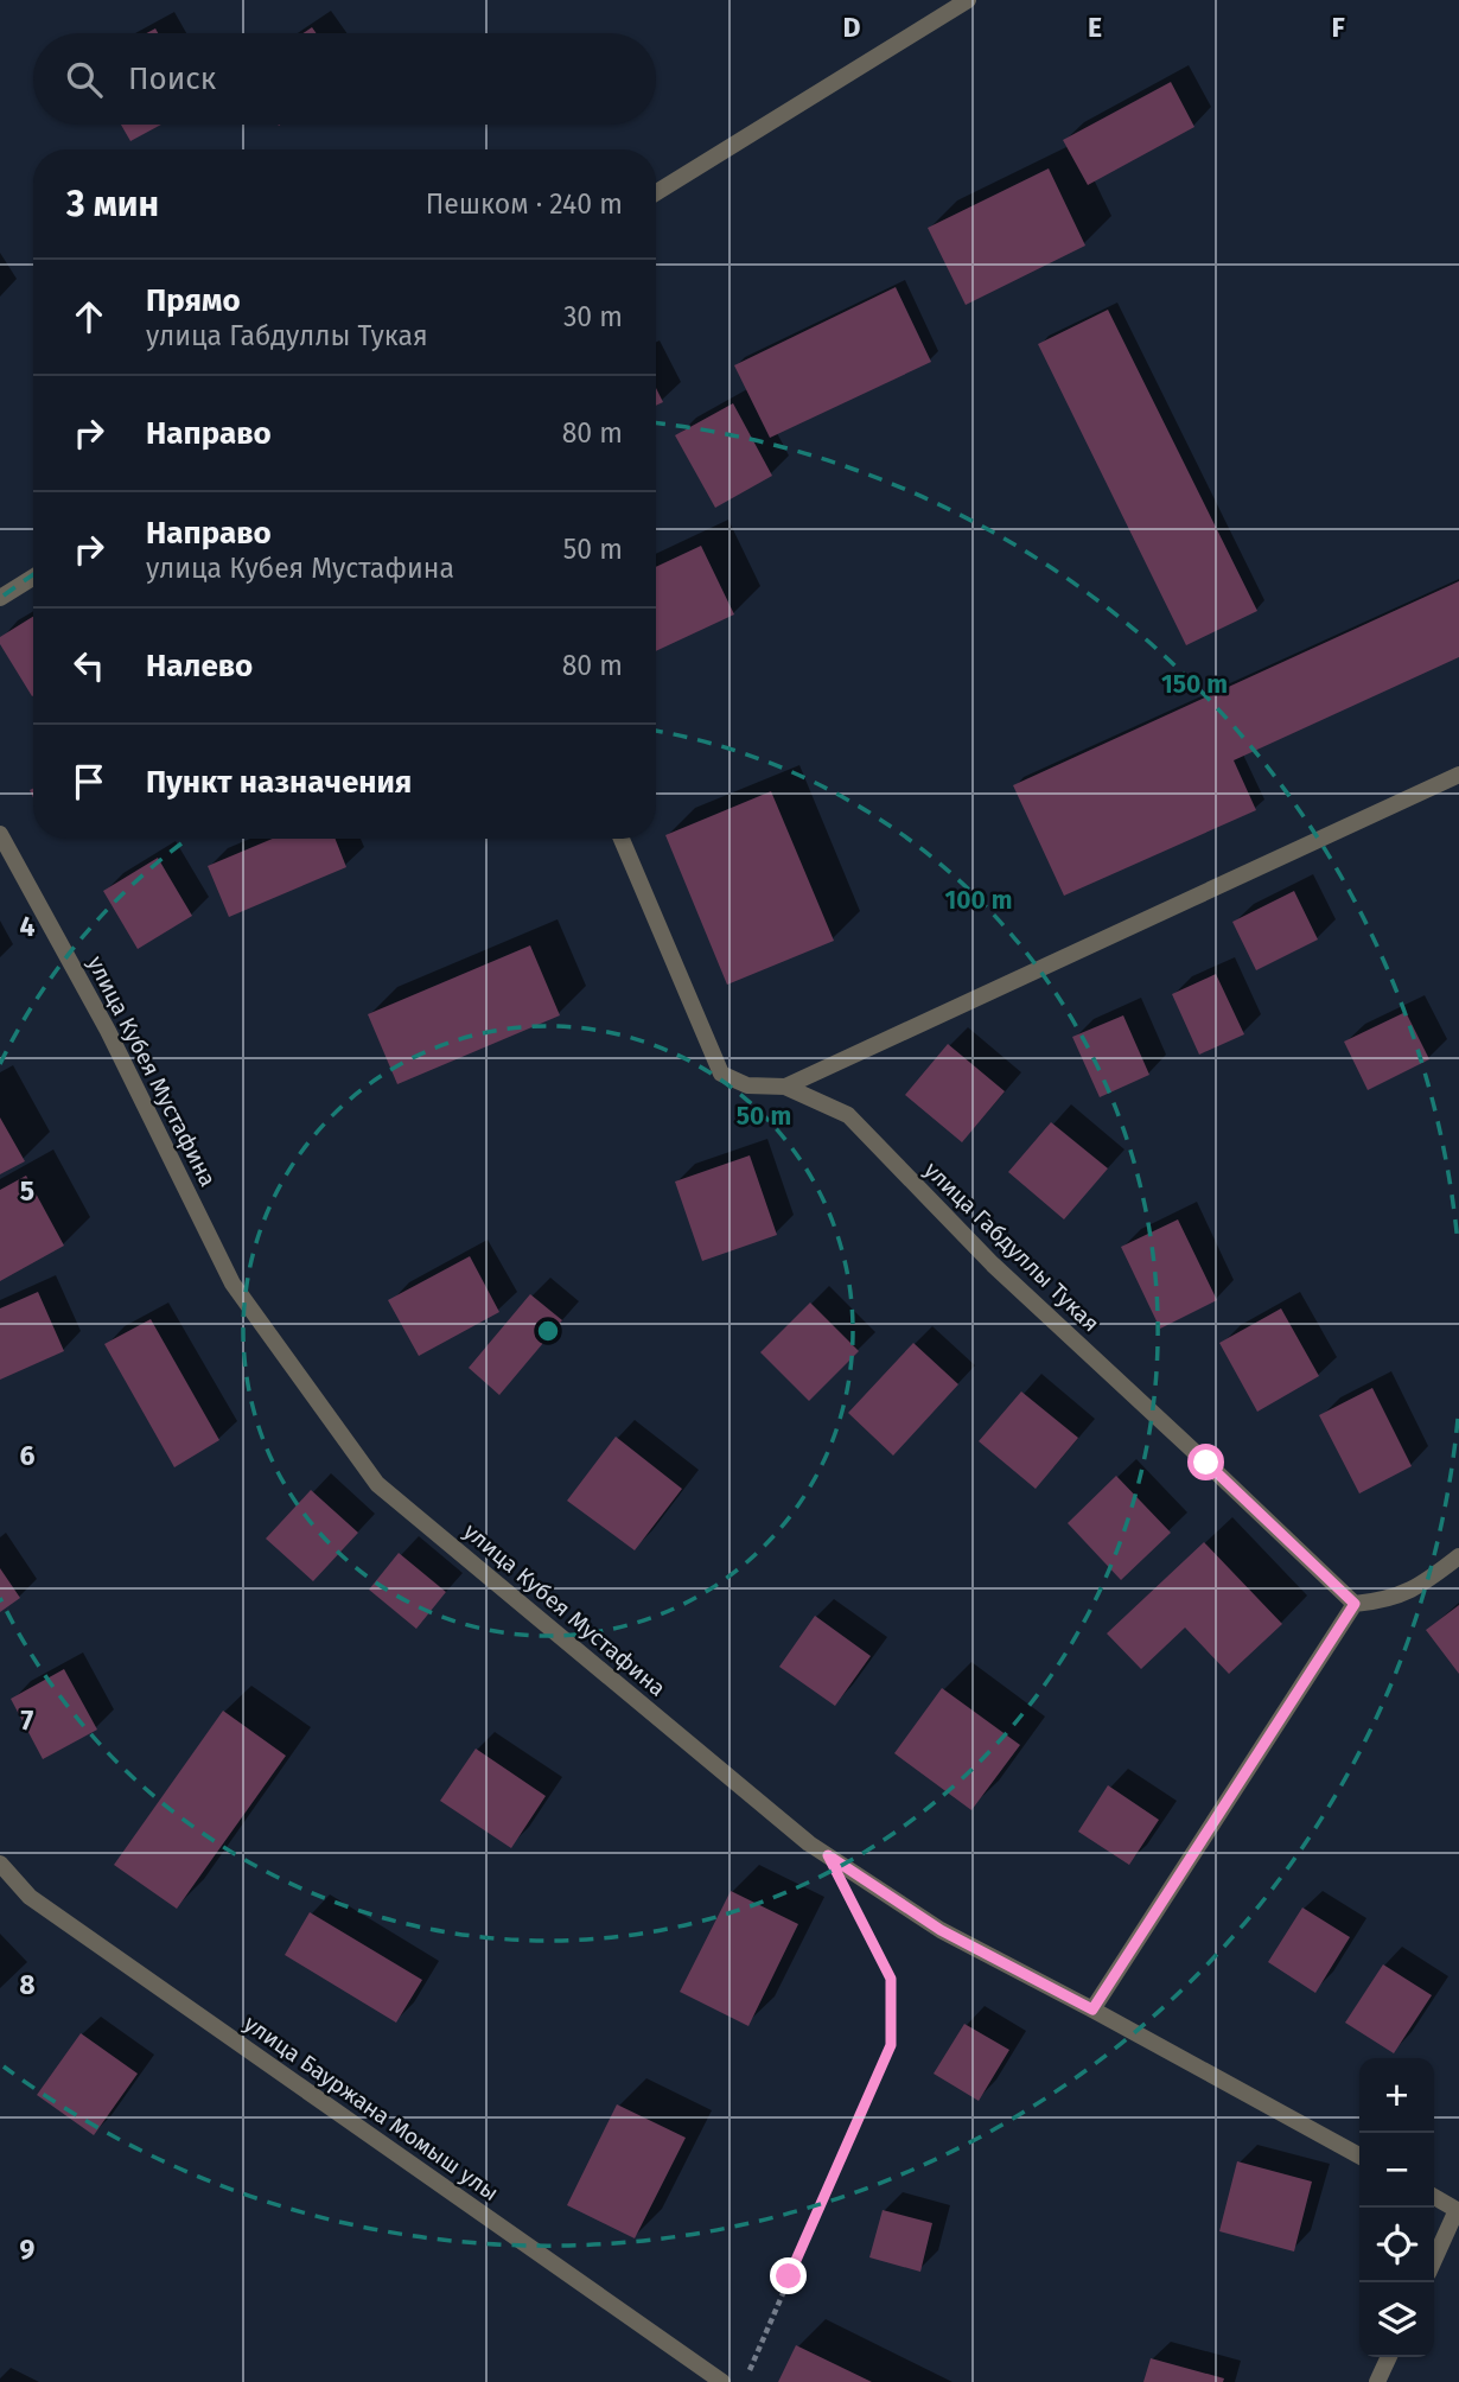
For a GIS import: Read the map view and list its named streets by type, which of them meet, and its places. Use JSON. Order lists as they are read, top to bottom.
{
  "streets": {
    "street": ["улица Кубея Мустафина", "улица Габдуллы Тукая", "улица Бауржана Момыш улы"]
  },
  "page": {
    "search": "Поиск",
    "heading": ["3 мин", "Пешком · 240 m"],
    "list": [
      ["Прямо", "улица Габдуллы Тукая", "30 m"],
      ["Направо", "80 m"],
      ["Направо", "улица Кубея Мустафина", "50 m"],
      ["Налево", "80 m"],
      "Пункт назначения"
    ],
    "map_buttons": ["+", "−"]
  },
  "grid": {
    "columns": ["D", "E", "F"],
    "rows": [
      "4",
      "5",
      "6",
      "7",
      "8",
      "9"
    ]
  },
  "rings": ["150 m", "100 m", "50 m"]
}
